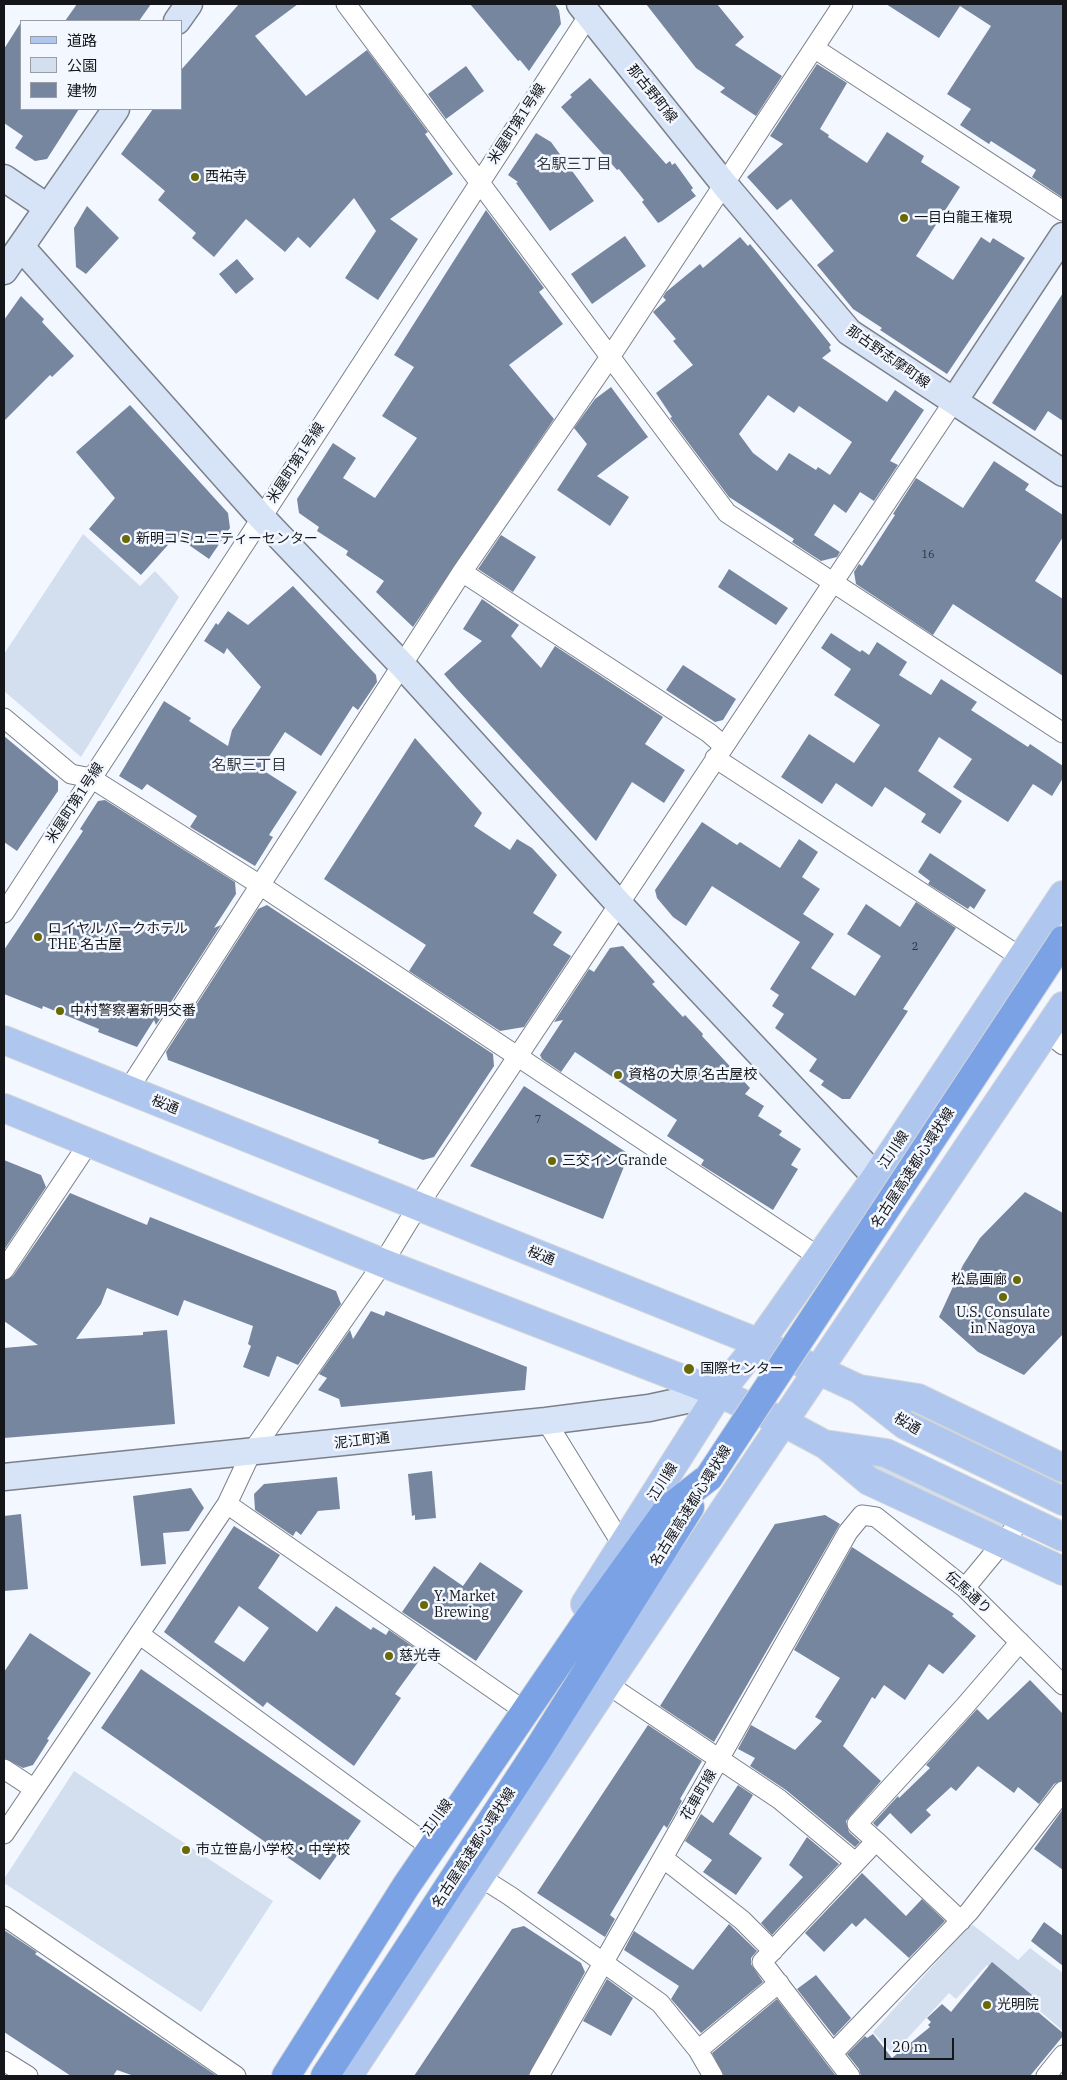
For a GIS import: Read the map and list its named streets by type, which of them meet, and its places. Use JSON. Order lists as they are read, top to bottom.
{
  "streets": {
    "highway": ["名古屋高速都心環状線"],
    "main road": ["桜通", "江川線"],
    "street": [
      "那古野町線",
      "米屋町第1号線",
      "那古野志摩町線",
      "泥江町通",
      "伝馬通り",
      "花車町線"
    ]
  },
  "crossings": [
    ["那古野町線", "米屋町第1号線"],
    ["那古野町線", "那古野志摩町線"],
    ["桜通", "江川線"],
    ["江川線", "泥江町通"],
    ["伝馬通り", "花車町線"]
  ],
  "districts": ["名駅三丁目", "名駅三丁目"],
  "places": [
    "西祐寺",
    "一目白龍王権現",
    "新明コミュニティーセンター",
    "ロイヤルパークホテル THE 名古屋",
    "中村警察署新明交番",
    "資格の大原 名古屋校",
    "三交インGrande",
    "松島画廊",
    "U.S. Consulate in Nagoya",
    "国際センター",
    "Y. Market Brewing",
    "慈光寺",
    "市立笹島小学校・中学校",
    "光明院"
  ],
  "house_numbers": ["16", "2", "7"],
  "legend": ["道路", "公園", "建物"],
  "scale_bar": "20 m"
}
